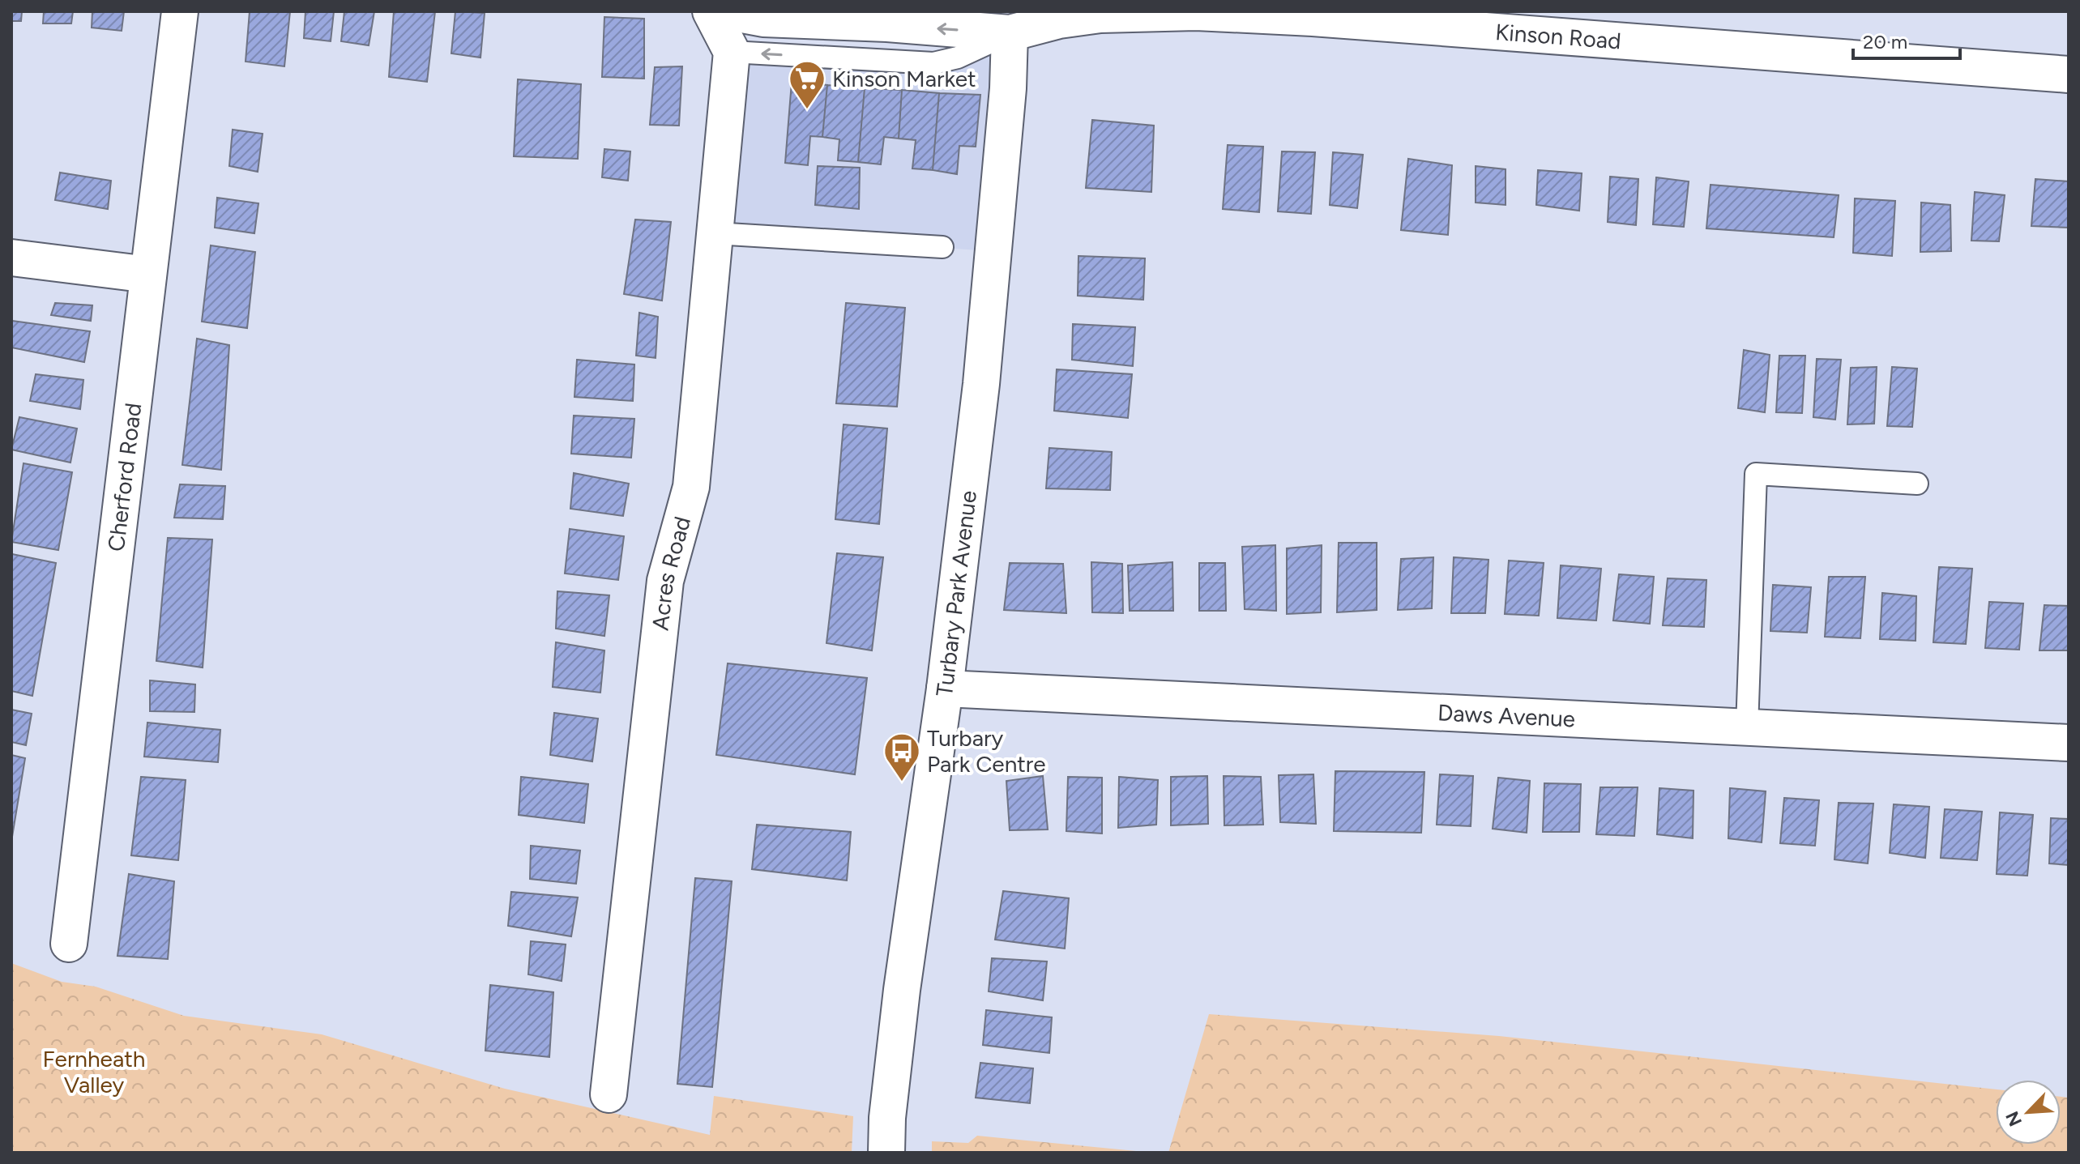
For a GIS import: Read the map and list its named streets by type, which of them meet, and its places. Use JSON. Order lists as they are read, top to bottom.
{
  "streets": {
    "street": [
      "Kinson Road",
      "Cherford Road",
      "Acres Road",
      "Turbary Park Avenue",
      "Daws Avenue"
    ]
  },
  "crossings": [
    ["Kinson Road", "Turbary Park Avenue"],
    ["Turbary Park Avenue", "Daws Avenue"]
  ],
  "parks": ["Fernheath Valley"],
  "places": {
    "supermarket": ["Kinson Market"],
    "bus stop": ["Turbary Park Centre"]
  },
  "scale_bar": "20 m",
  "north": "bottom left"
}
